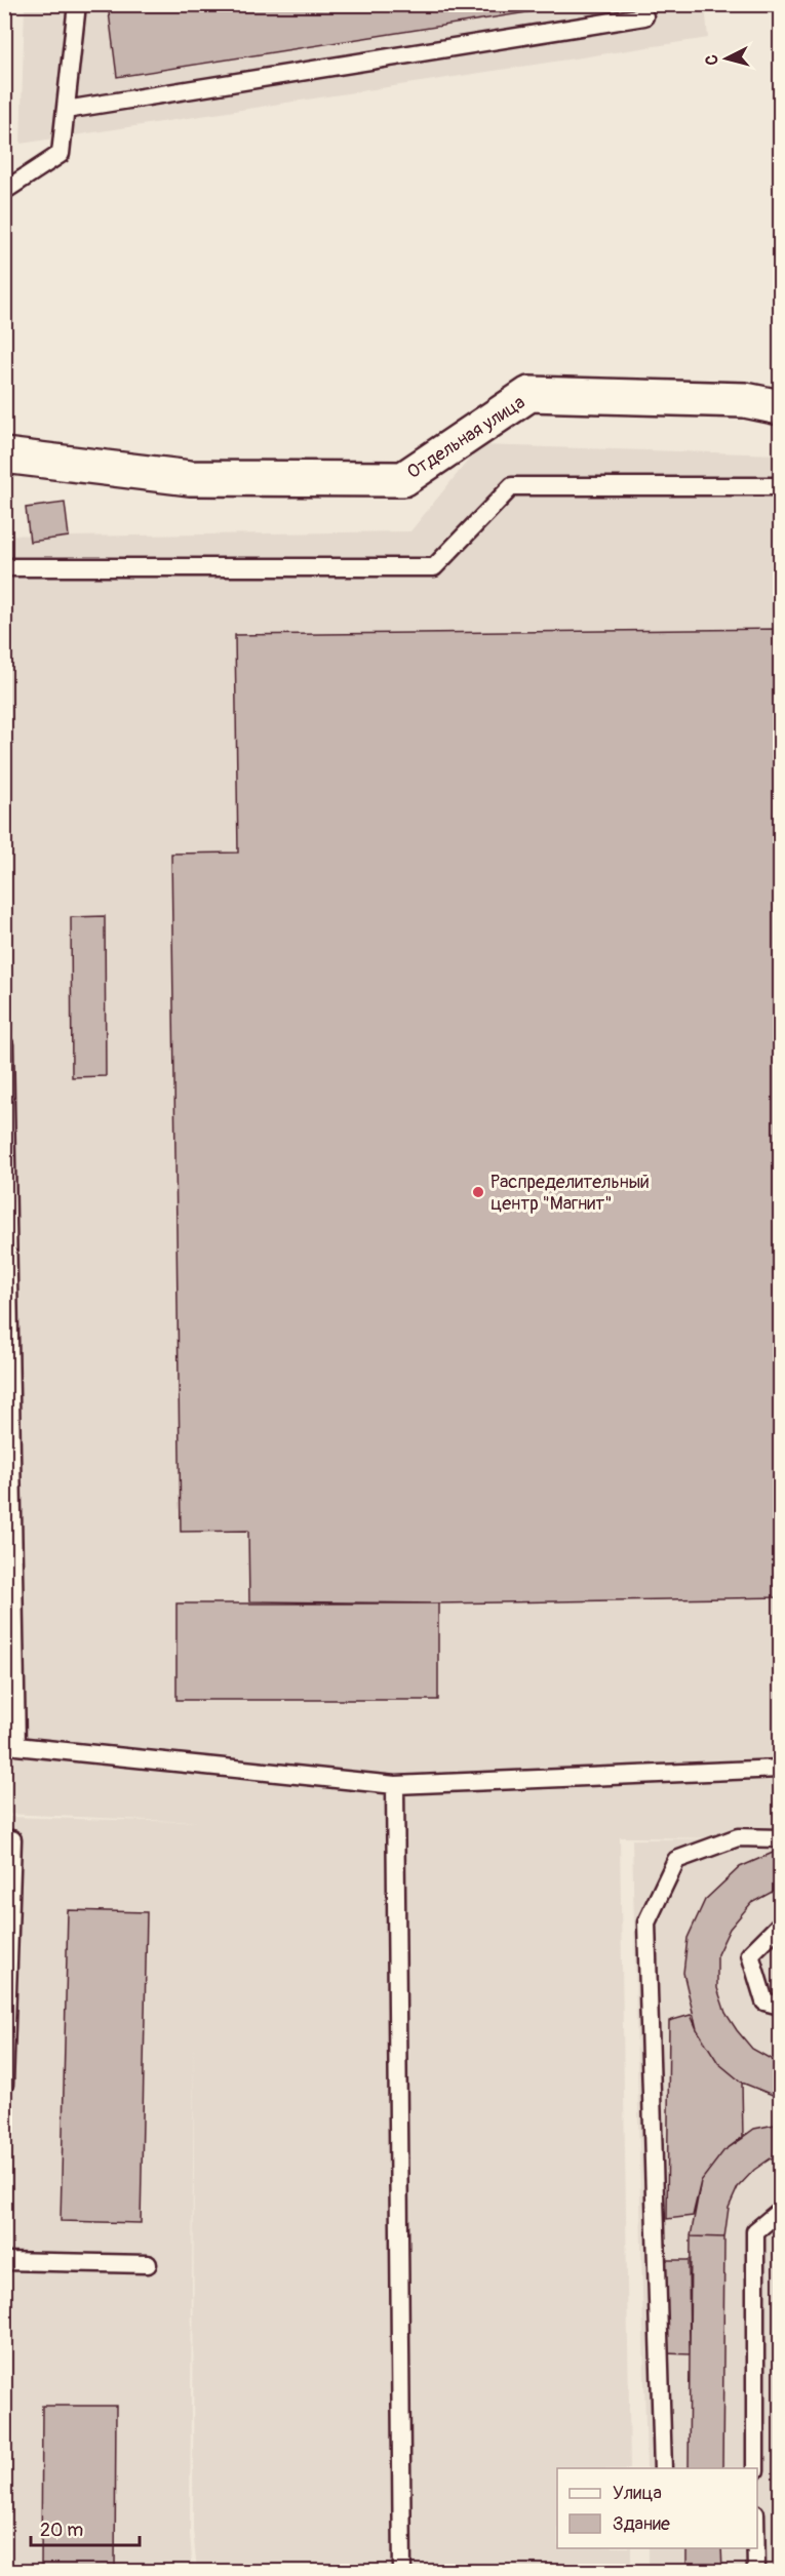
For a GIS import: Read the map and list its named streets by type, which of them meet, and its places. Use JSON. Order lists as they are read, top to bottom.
{
  "streets": {
    "street": ["Отдельная улица"]
  },
  "places": ["Распределительный центр \"Магнит\""],
  "legend": ["Улица", "Здание"],
  "scale_bar": "20 m",
  "north": "left"
}
